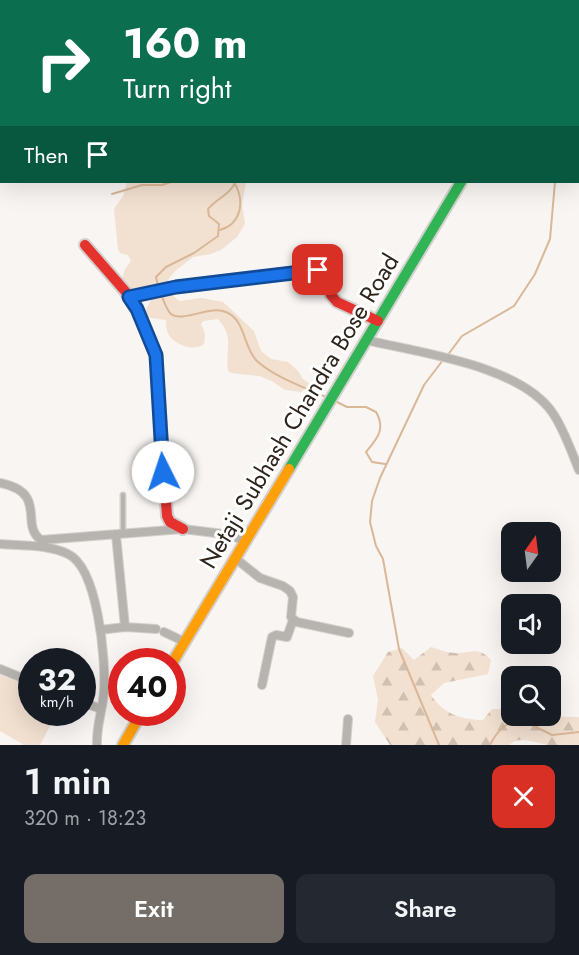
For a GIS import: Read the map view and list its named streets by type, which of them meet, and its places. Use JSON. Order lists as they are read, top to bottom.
{
  "streets": {
    "street": ["Netaji Subhash Chandra Bose Road"]
  },
  "north": "top",
  "page": {
    "turn": ["160 m", "Turn right"],
    "then": "Then",
    "speed": "32 km/h",
    "limit": "40",
    "heading": ["1 min", "320 m · 18:23"],
    "buttons": ["Exit", "Share"]
  }
}
